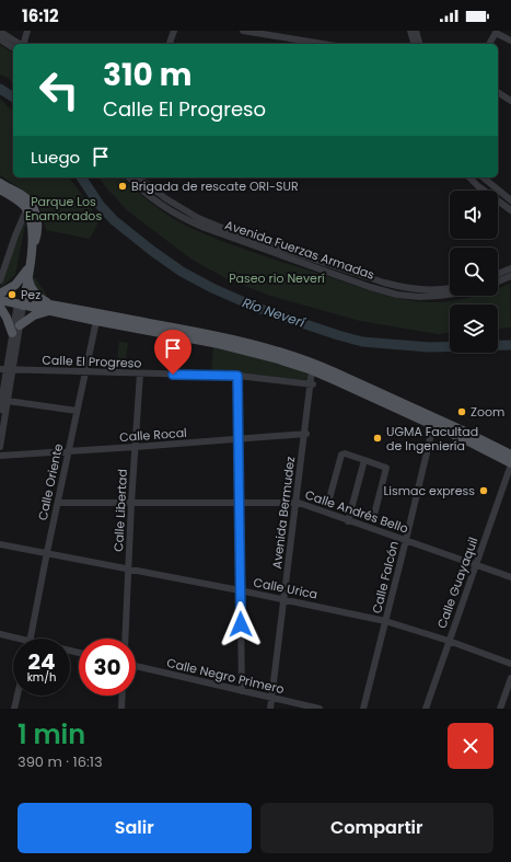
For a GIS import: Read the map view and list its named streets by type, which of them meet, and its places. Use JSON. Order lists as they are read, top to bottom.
{
  "streets": {
    "street": [
      "Avenida Fuerzas Armadas",
      "Calle El Progreso",
      "Calle Rocal",
      "Calle Oriente",
      "Calle Libertad",
      "Calle Andrés Bello",
      "Avenida Bermudez",
      "Calle Falcón",
      "Calle Guayaquil",
      "Calle Urica",
      "Calle Negro Primero"
    ]
  },
  "crossings": [
    ["Calle El Progreso", "Calle Oriente"],
    ["Calle El Progreso", "Calle Libertad"],
    ["Calle El Progreso", "Avenida Bermudez"],
    ["Calle Rocal", "Calle Oriente"],
    ["Calle Rocal", "Calle Libertad"],
    ["Calle Rocal", "Avenida Bermudez"],
    ["Calle Oriente", "Calle Andrés Bello"],
    ["Calle Oriente", "Calle Urica"],
    ["Calle Libertad", "Calle Andrés Bello"],
    ["Calle Libertad", "Calle Urica"],
    ["Calle Andrés Bello", "Avenida Bermudez"],
    ["Calle Andrés Bello", "Calle Falcón"],
    ["Calle Andrés Bello", "Calle Guayaquil"],
    ["Avenida Bermudez", "Calle Urica"],
    ["Avenida Bermudez", "Calle Negro Primero"],
    ["Calle Falcón", "Calle Urica"],
    ["Calle Guayaquil", "Calle Urica"]
  ],
  "water": ["Río Neverí"],
  "parks": ["Parque Los Enamorados", "Paseo rio Neverí"],
  "places": [
    "Brigada de rescate ORI-SUR",
    "Pez",
    "Zoom",
    "UGMA Facultad de Ingeniería",
    "Lismac express"
  ],
  "page": {
    "status": "16:12",
    "turn": ["310 m", "Calle El Progreso"],
    "then": "Luego",
    "speed": "24 km/h",
    "limit": "30",
    "heading": ["1 min", "390 m · 16:13"],
    "buttons": ["Salir", "Compartir"]
  }
}
